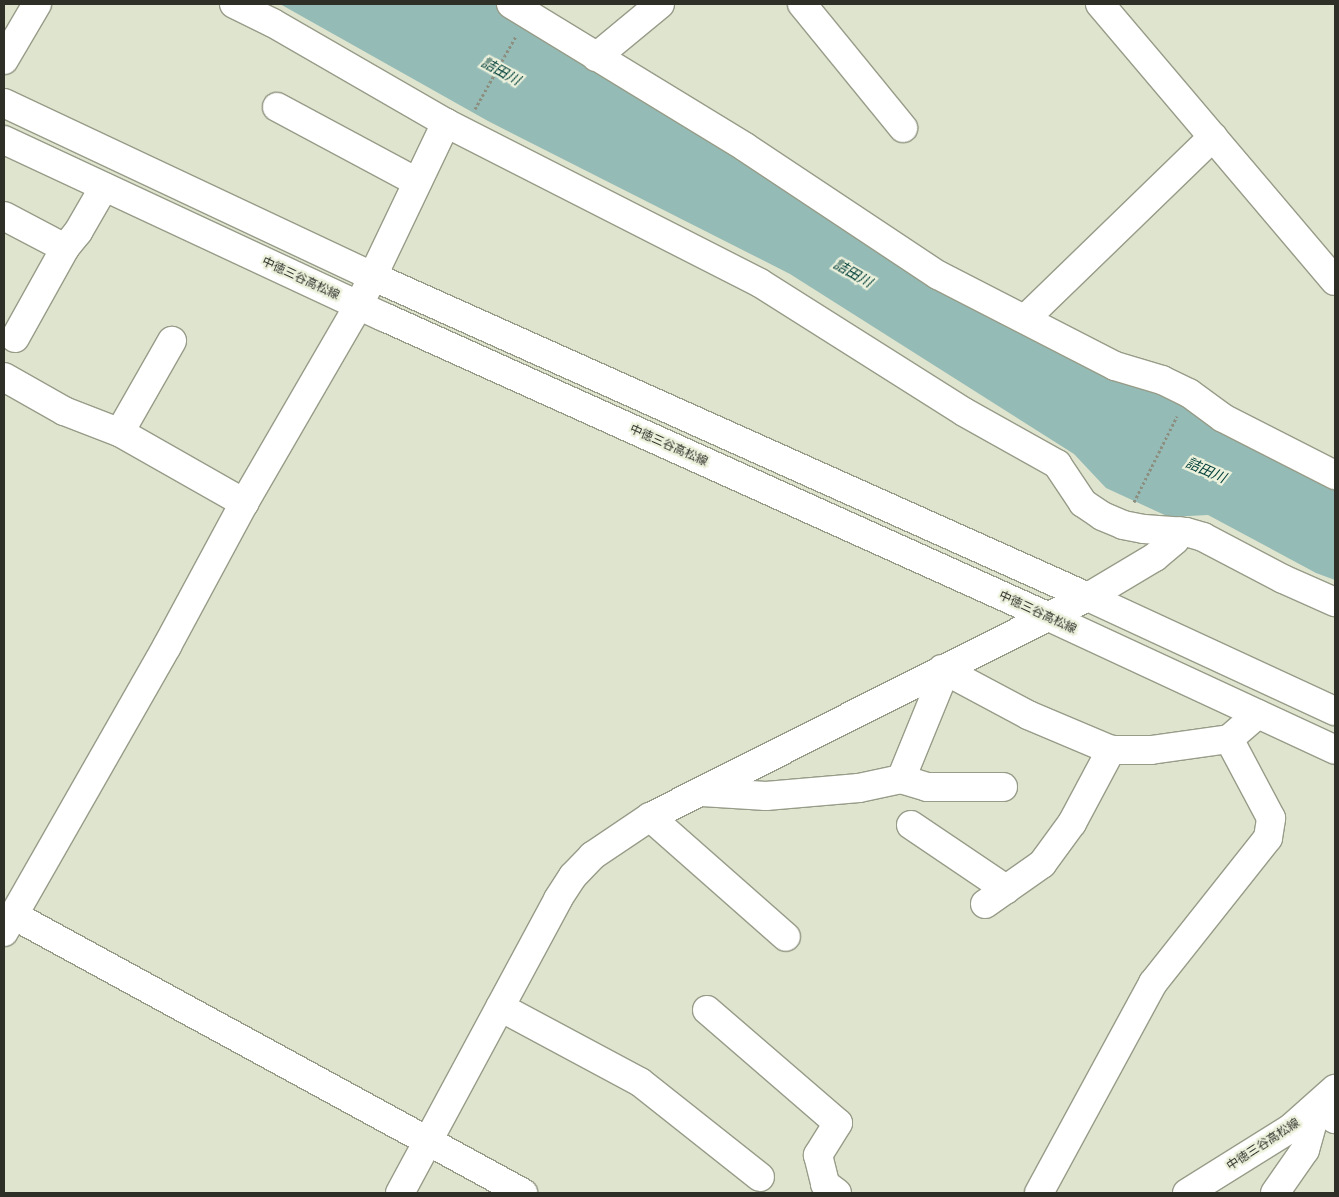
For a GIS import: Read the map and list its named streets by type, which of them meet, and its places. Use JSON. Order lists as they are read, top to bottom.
{
  "streets": {
    "street": ["中徳三谷高松線"]
  },
  "water": ["詰田川"]
}
